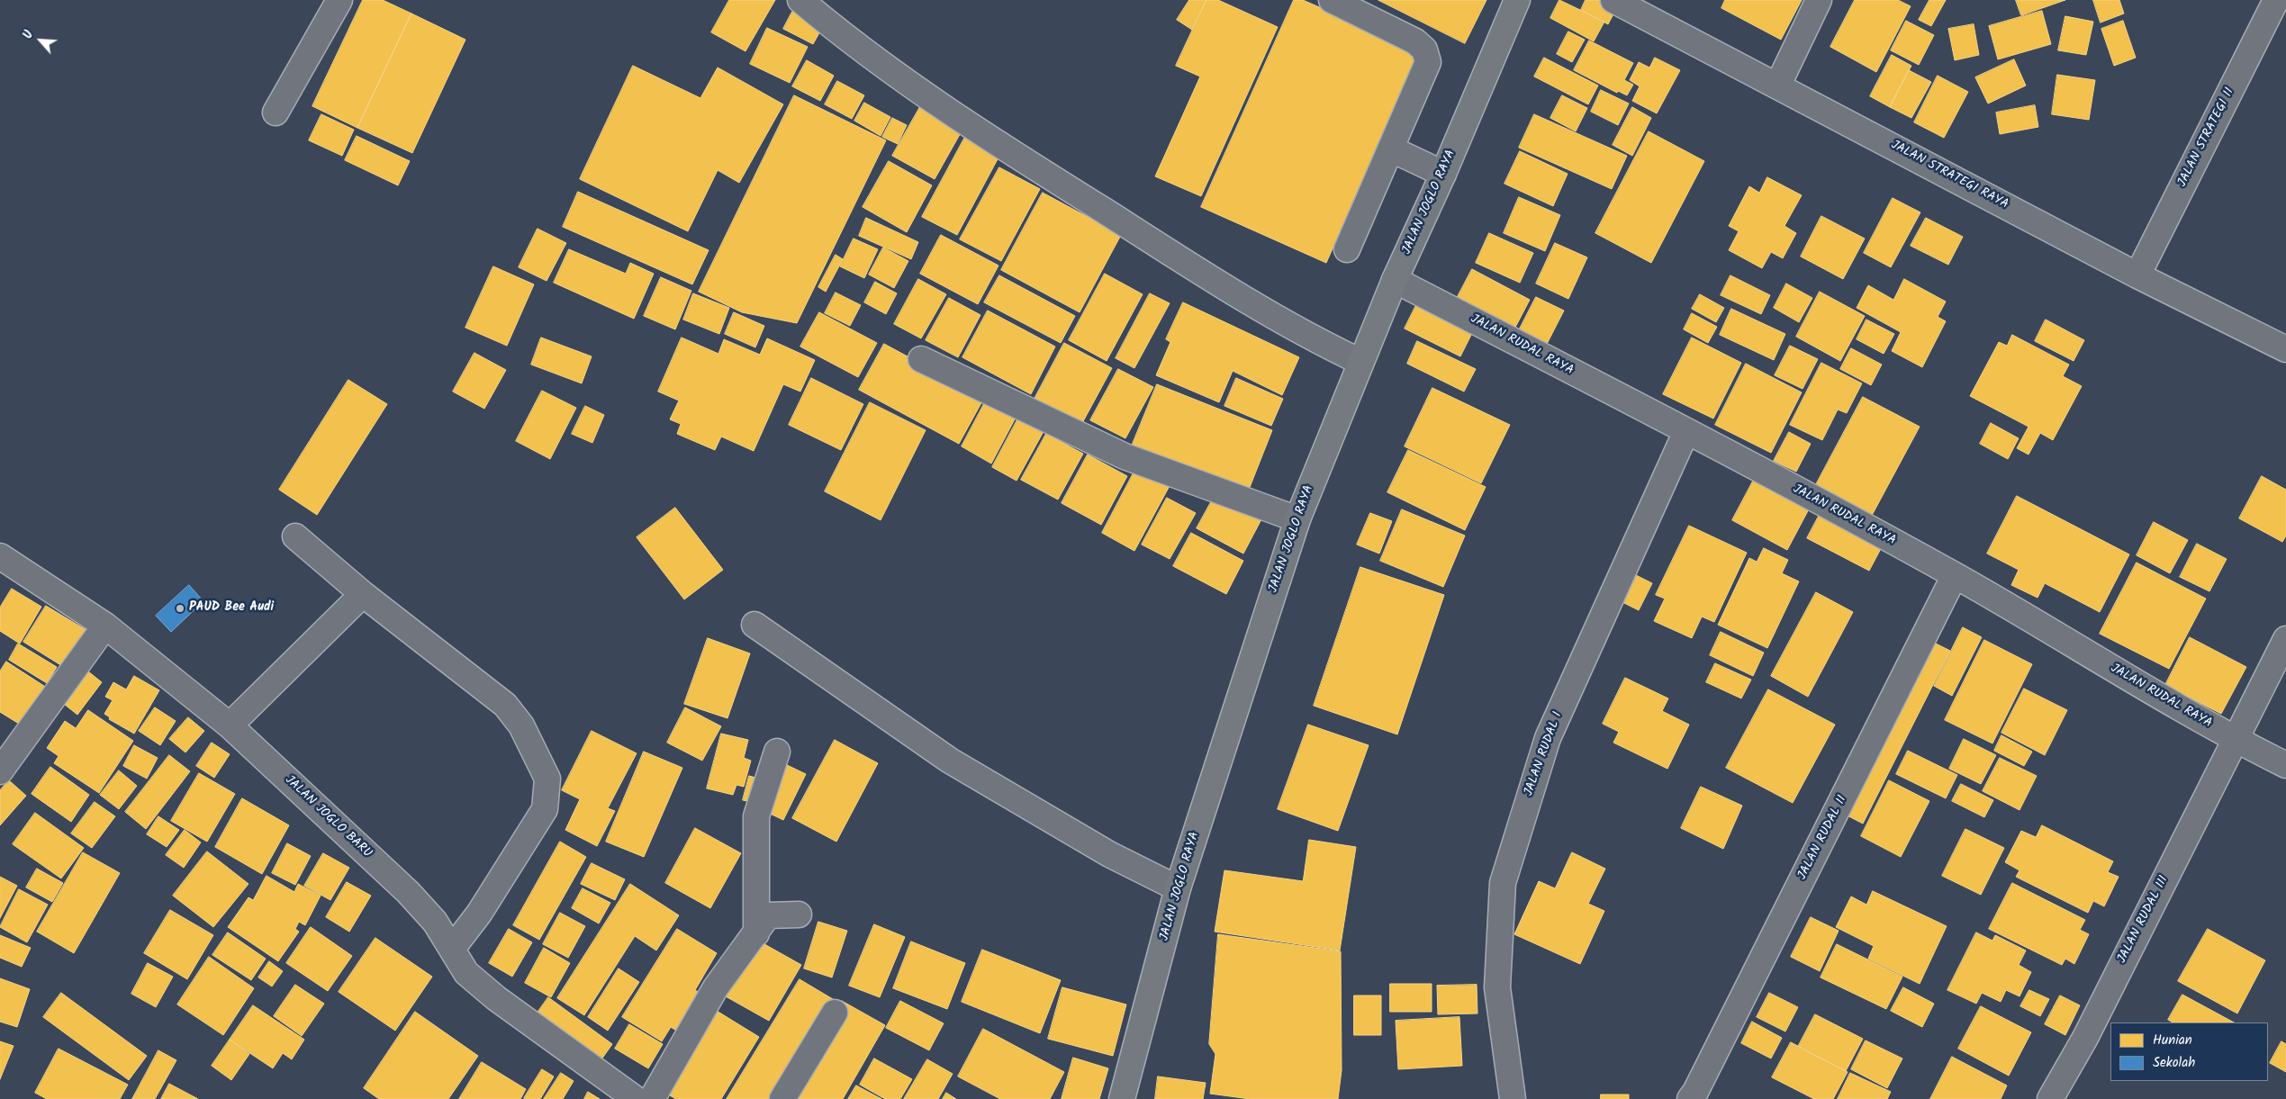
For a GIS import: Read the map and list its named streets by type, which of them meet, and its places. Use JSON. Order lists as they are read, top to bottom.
{
  "streets": {
    "main road": ["JALAN JOGLO RAYA"],
    "street": [
      "JALAN STRATEGI II",
      "JALAN STRATEGI RAYA",
      "JALAN RUDAL RAYA",
      "JALAN RUDAL I",
      "JALAN JOGLO BARU",
      "JALAN RUDAL II",
      "JALAN RUDAL III"
    ]
  },
  "crossings": [
    ["JALAN STRATEGI II", "JALAN STRATEGI RAYA"],
    ["JALAN JOGLO RAYA", "JALAN RUDAL RAYA"],
    ["JALAN RUDAL RAYA", "JALAN RUDAL I"],
    ["JALAN RUDAL RAYA", "JALAN RUDAL II"],
    ["JALAN RUDAL RAYA", "JALAN RUDAL III"]
  ],
  "places": ["PAUD Bee Audi"],
  "legend": ["Hunian", "Sekolah"],
  "north": "top left"
}
